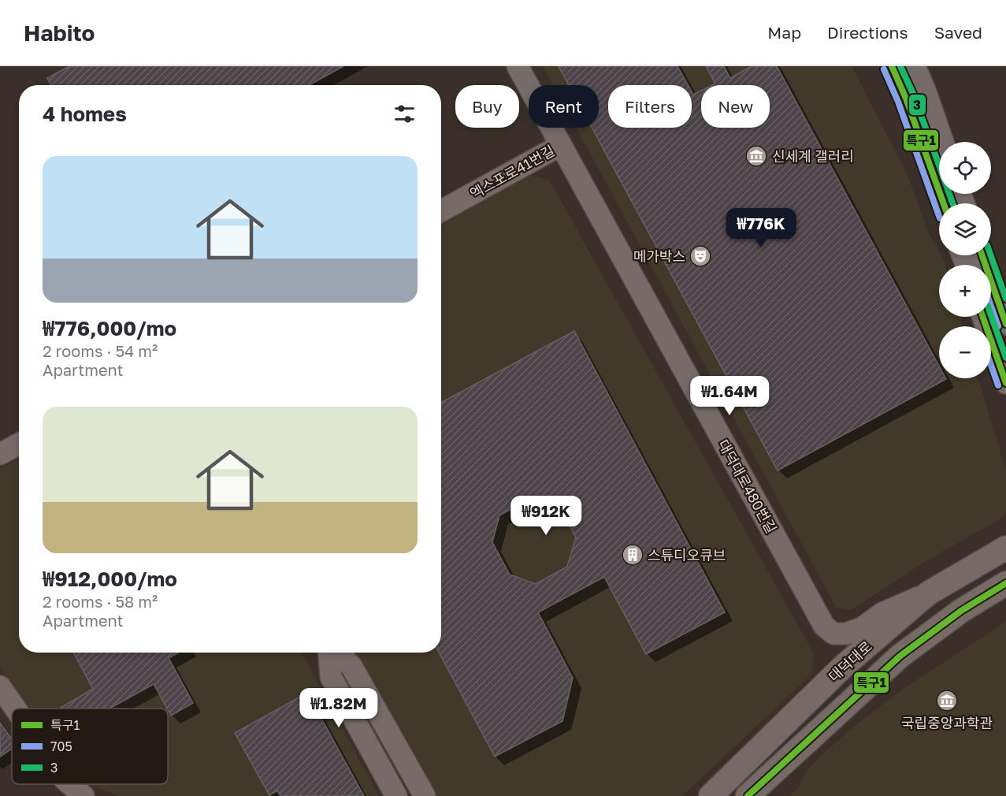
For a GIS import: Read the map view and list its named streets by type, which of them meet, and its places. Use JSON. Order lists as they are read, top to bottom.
{
  "streets": {
    "main road": ["대덕대로"],
    "street": ["엑스포로41번길", "대덕대로480번길"]
  },
  "crossings": [
    ["엑스포로41번길", "대덕대로480번길"],
    ["대덕대로480번길", "대덕대로"]
  ],
  "places": {
    "museum": ["신세계 갤러리", "국립중앙과학관"],
    "theatre": ["메가박스"],
    "building": ["스튜디오큐브"]
  },
  "lines": ["transit line 특구1", "transit line 3", "transit line 705"],
  "legend": ["특구1", "705", "3"],
  "page": {
    "header": "Habito",
    "nav": ["Map", "Directions", "Saved"],
    "chip": [
      "Buy",
      "Rent",
      "Filters",
      "New"
    ],
    "heading": "4 homes",
    "map_buttons": ["+", "−"],
    "list": [
      {
        "name": "₩776,000/mo",
        "note": "2 rooms · 54 m² · Apartment"
      },
      {
        "name": "₩912,000/mo",
        "note": "2 rooms · 58 m² · Apartment"
      }
    ],
    "price": [
      "₩776K",
      "₩1.64M",
      "₩912K",
      "₩1.82M"
    ]
  }
}
